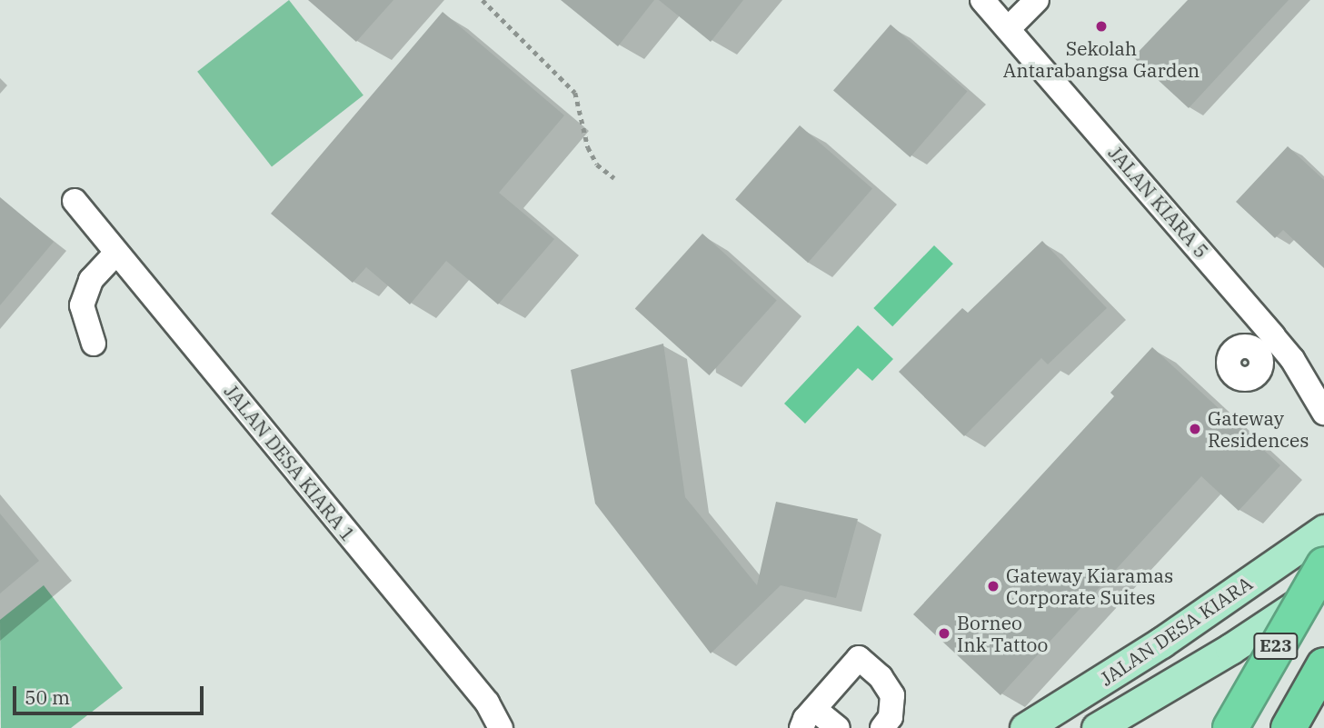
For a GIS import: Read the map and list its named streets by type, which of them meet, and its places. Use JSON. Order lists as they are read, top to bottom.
{
  "streets": {
    "highway": ["E23"],
    "main road": ["JALAN DESA KIARA"],
    "street": ["JALAN KIARA 5", "JALAN DESA KIARA 1"]
  },
  "places": [
    "Sekolah Antarabangsa Garden",
    "Gateway Residences",
    "Gateway Kiaramas Corporate Suites",
    "Borneo Ink Tattoo"
  ],
  "scale_bar": "50 m"
}
